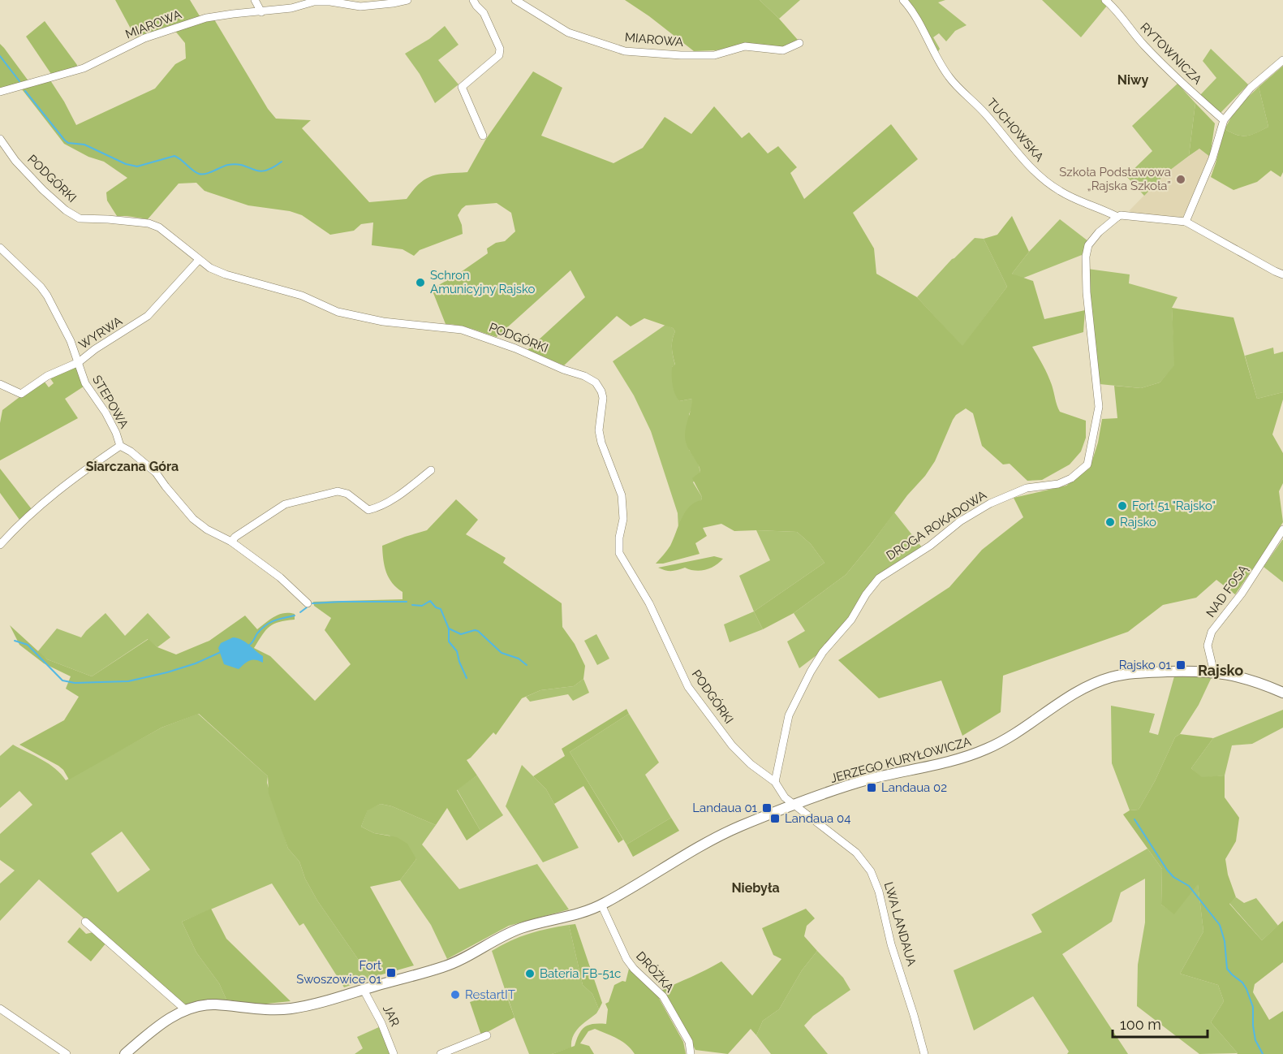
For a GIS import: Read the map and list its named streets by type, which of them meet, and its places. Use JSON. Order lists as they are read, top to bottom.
{
  "streets": {
    "street": [
      "MIAROWA",
      "RYTOWNICZA",
      "TUCHOWSKA",
      "PODGÓRKI",
      "WYRWA",
      "STEPOWA",
      "DROGA ROKADOWA",
      "NAD FOSĄ",
      "JERZEGO KURYŁOWICZA",
      "LWA LANDAUA",
      "DRÓŻKA",
      "JAR"
    ]
  },
  "crossings": [
    ["TUCHOWSKA", "DROGA ROKADOWA"],
    ["PODGÓRKI", "WYRWA"],
    ["PODGÓRKI", "DROGA ROKADOWA"],
    ["PODGÓRKI", "JERZEGO KURYŁOWICZA"],
    ["PODGÓRKI", "LWA LANDAUA"],
    ["WYRWA", "STEPOWA"],
    ["NAD FOSĄ", "JERZEGO KURYŁOWICZA"],
    ["JERZEGO KURYŁOWICZA", "LWA LANDAUA"],
    ["JERZEGO KURYŁOWICZA", "DRÓŻKA"],
    ["JERZEGO KURYŁOWICZA", "JAR"]
  ],
  "districts": [
    "Niwy",
    "Siarczana Góra",
    "Rajsko",
    "Niebyła"
  ],
  "places": {
    "other": [
      "Szkoła Podstawowa „Rajska Szkoła”",
      "Schron Amunicyjny Rajsko",
      "Fort 51 \"Rajsko\"",
      "Rajsko",
      "Bateria FB-51c",
      "RestartIT"
    ],
    "transit": [
      "Rajsko 01",
      "Landaua 02",
      "Landaua 01",
      "Landaua 04",
      "Fort Swoszowice 01"
    ]
  },
  "scale_bar": "100 m"
}
